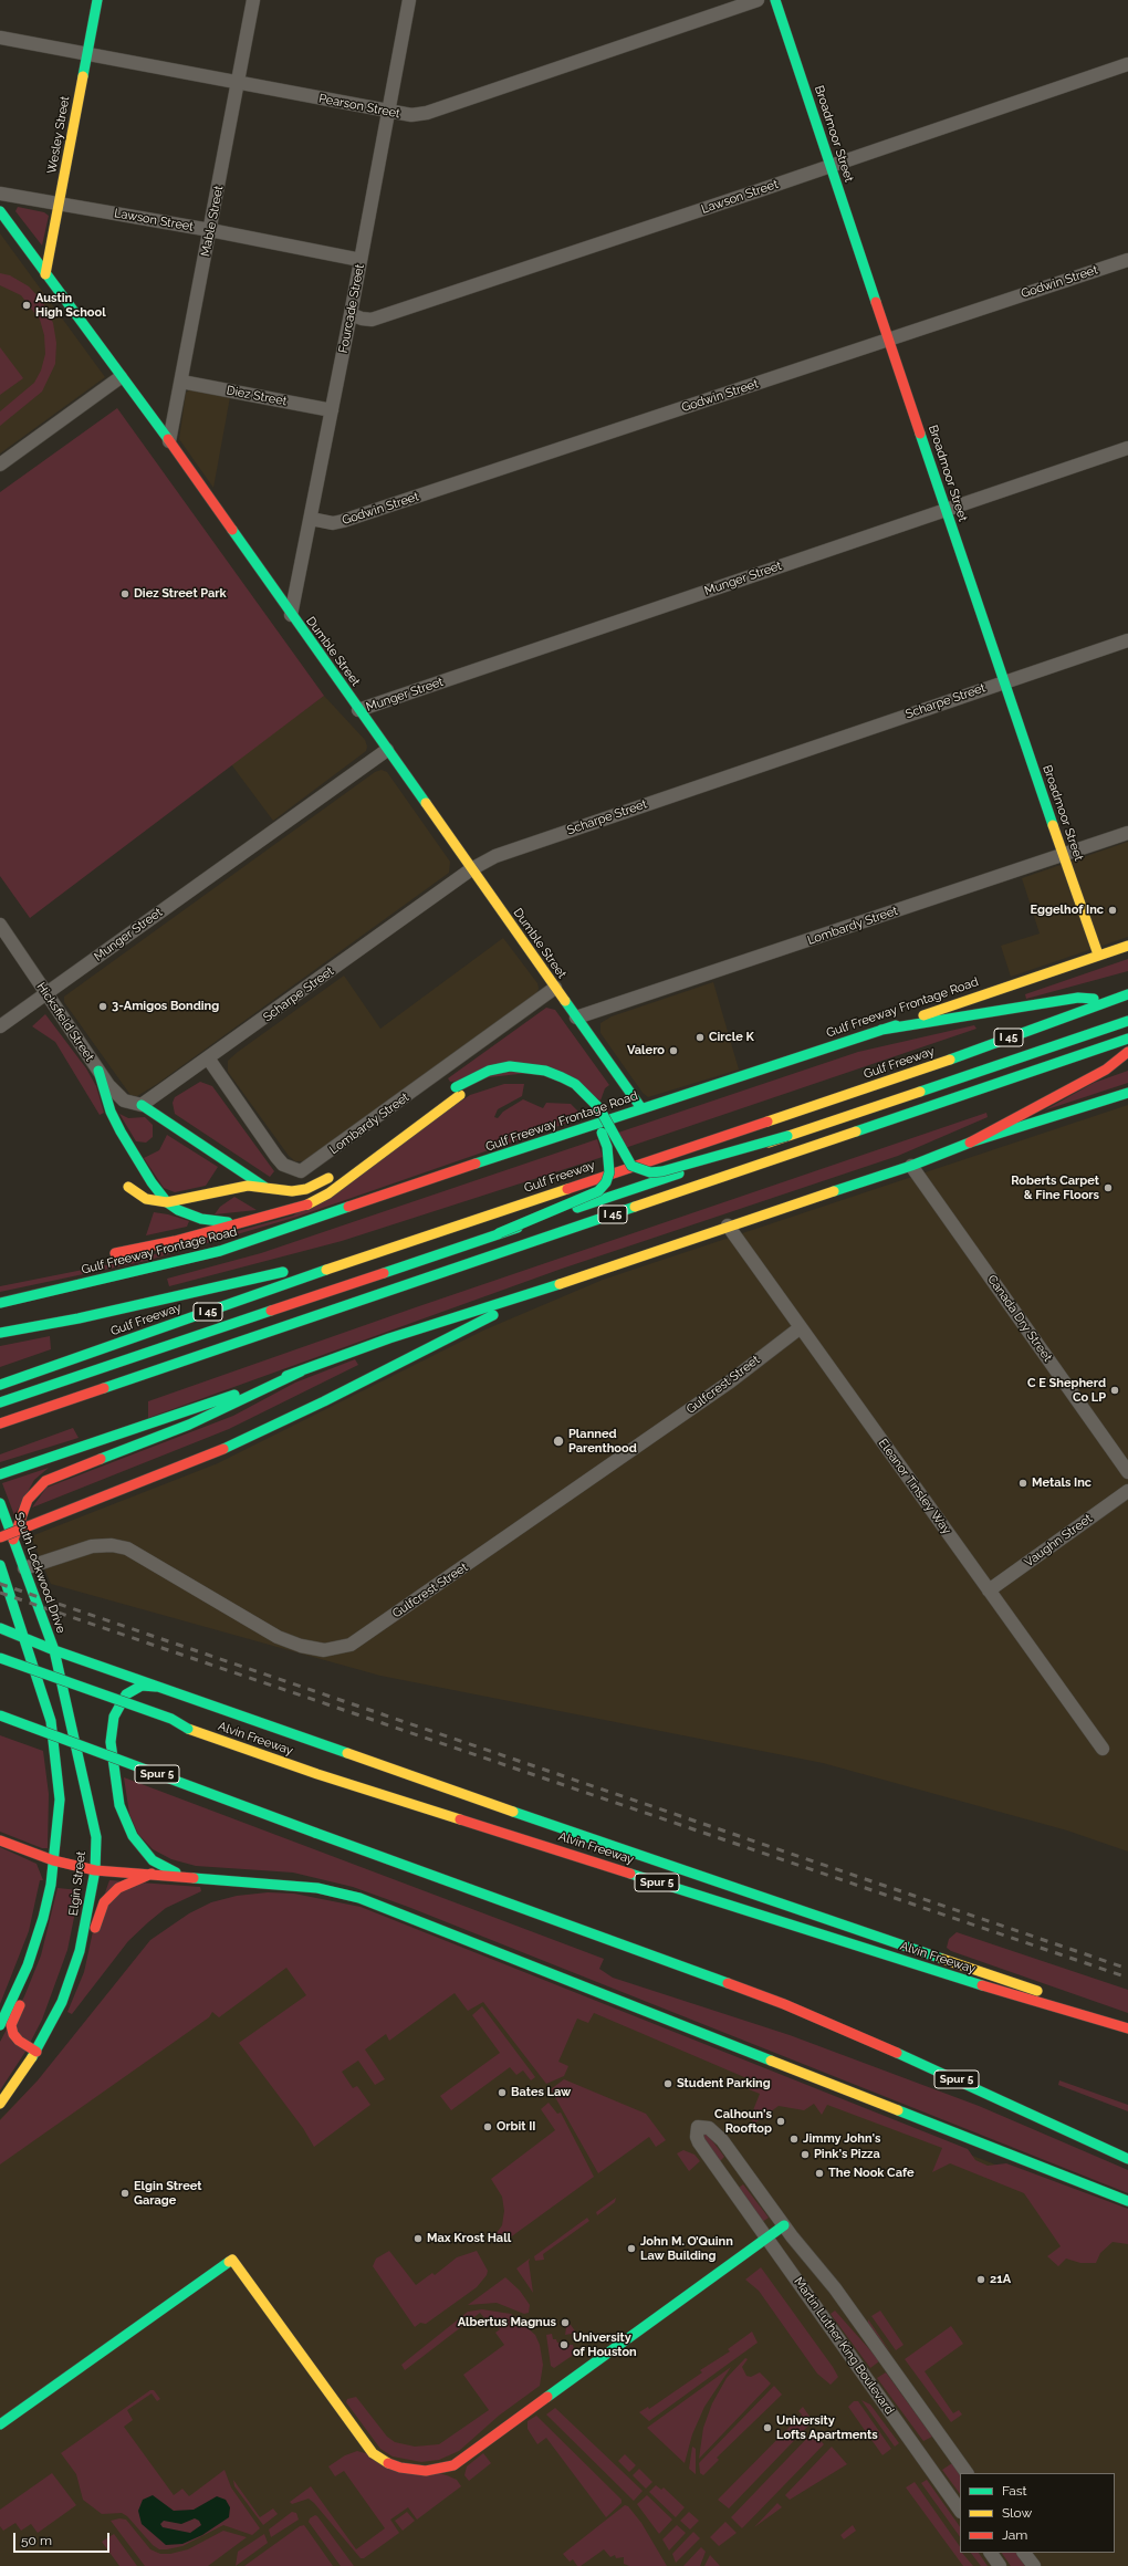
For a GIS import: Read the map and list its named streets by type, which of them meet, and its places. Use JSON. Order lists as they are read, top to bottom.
{
  "streets": {
    "main road": [
      "Broadmoor Street",
      "Wesley Street",
      "Dumble Street",
      "Gulf Freeway Frontage Road",
      "I 45",
      "Gulf Freeway",
      "South Lockwood Drive",
      "Alvin Freeway",
      "Spur 5",
      "Elgin Street"
    ],
    "street": [
      "Pearson Street",
      "Lawson Street",
      "Mable Street",
      "Godwin Street",
      "Fourcade Street",
      "Diez Street",
      "Munger Street",
      "Scharpe Street",
      "Lombardy Street",
      "Hicksfield Street",
      "Canada Dry Street",
      "Gulfcrest Street",
      "Eleanor Tinsley Way",
      "Vaughn Street",
      "Martin Luther King Boulevard"
    ]
  },
  "crossings": [
    ["Pearson Street", "Wesley Street"],
    ["Pearson Street", "Mable Street"],
    ["Pearson Street", "Fourcade Street"],
    ["Broadmoor Street", "Lawson Street"],
    ["Broadmoor Street", "Godwin Street"],
    ["Broadmoor Street", "Munger Street"],
    ["Broadmoor Street", "Scharpe Street"],
    ["Broadmoor Street", "Lombardy Street"],
    ["Broadmoor Street", "Gulf Freeway Frontage Road"],
    ["Wesley Street", "Lawson Street"],
    ["Wesley Street", "Dumble Street"],
    ["Lawson Street", "Mable Street"],
    ["Lawson Street", "Fourcade Street"],
    ["Mable Street", "Diez Street"],
    ["Mable Street", "Dumble Street"],
    ["Godwin Street", "Fourcade Street"],
    ["Fourcade Street", "Diez Street"],
    ["Fourcade Street", "Dumble Street"],
    ["Munger Street", "Dumble Street"],
    ["Munger Street", "Hicksfield Street"],
    ["Dumble Street", "Scharpe Street"],
    ["Dumble Street", "Lombardy Street"],
    ["Dumble Street", "Gulf Freeway Frontage Road"],
    ["Scharpe Street", "Lombardy Street"],
    ["Scharpe Street", "Hicksfield Street"],
    ["Gulfcrest Street", "Eleanor Tinsley Way"],
    ["Gulfcrest Street", "South Lockwood Drive"],
    ["Eleanor Tinsley Way", "Vaughn Street"],
    ["South Lockwood Drive", "Spur 5"],
    ["South Lockwood Drive", "Elgin Street"],
    ["Alvin Freeway", "Spur 5"],
    ["Spur 5", "Elgin Street"]
  ],
  "places": [
    "Austin High School",
    "Diez Street Park",
    "Eggelhof Inc",
    "3-Amigos Bonding",
    "Circle K",
    "Valero",
    "Roberts Carpet & Fine Floors",
    "C E Shepherd Co LP",
    "Planned Parenthood",
    "Metals Inc",
    "Student Parking",
    "Bates Law",
    "Calhoun's Rooftop",
    "Orbit II",
    "Jimmy John's",
    "Pink's Pizza",
    "The Nook Cafe",
    "Elgin Street Garage",
    "Max Krost Hall",
    "John M. O’Quinn Law Building",
    "21A",
    "Albertus Magnus",
    "University of Houston",
    "University Lofts Apartments"
  ],
  "legend": ["Fast", "Slow", "Jam"],
  "scale_bar": "50 m"
}
